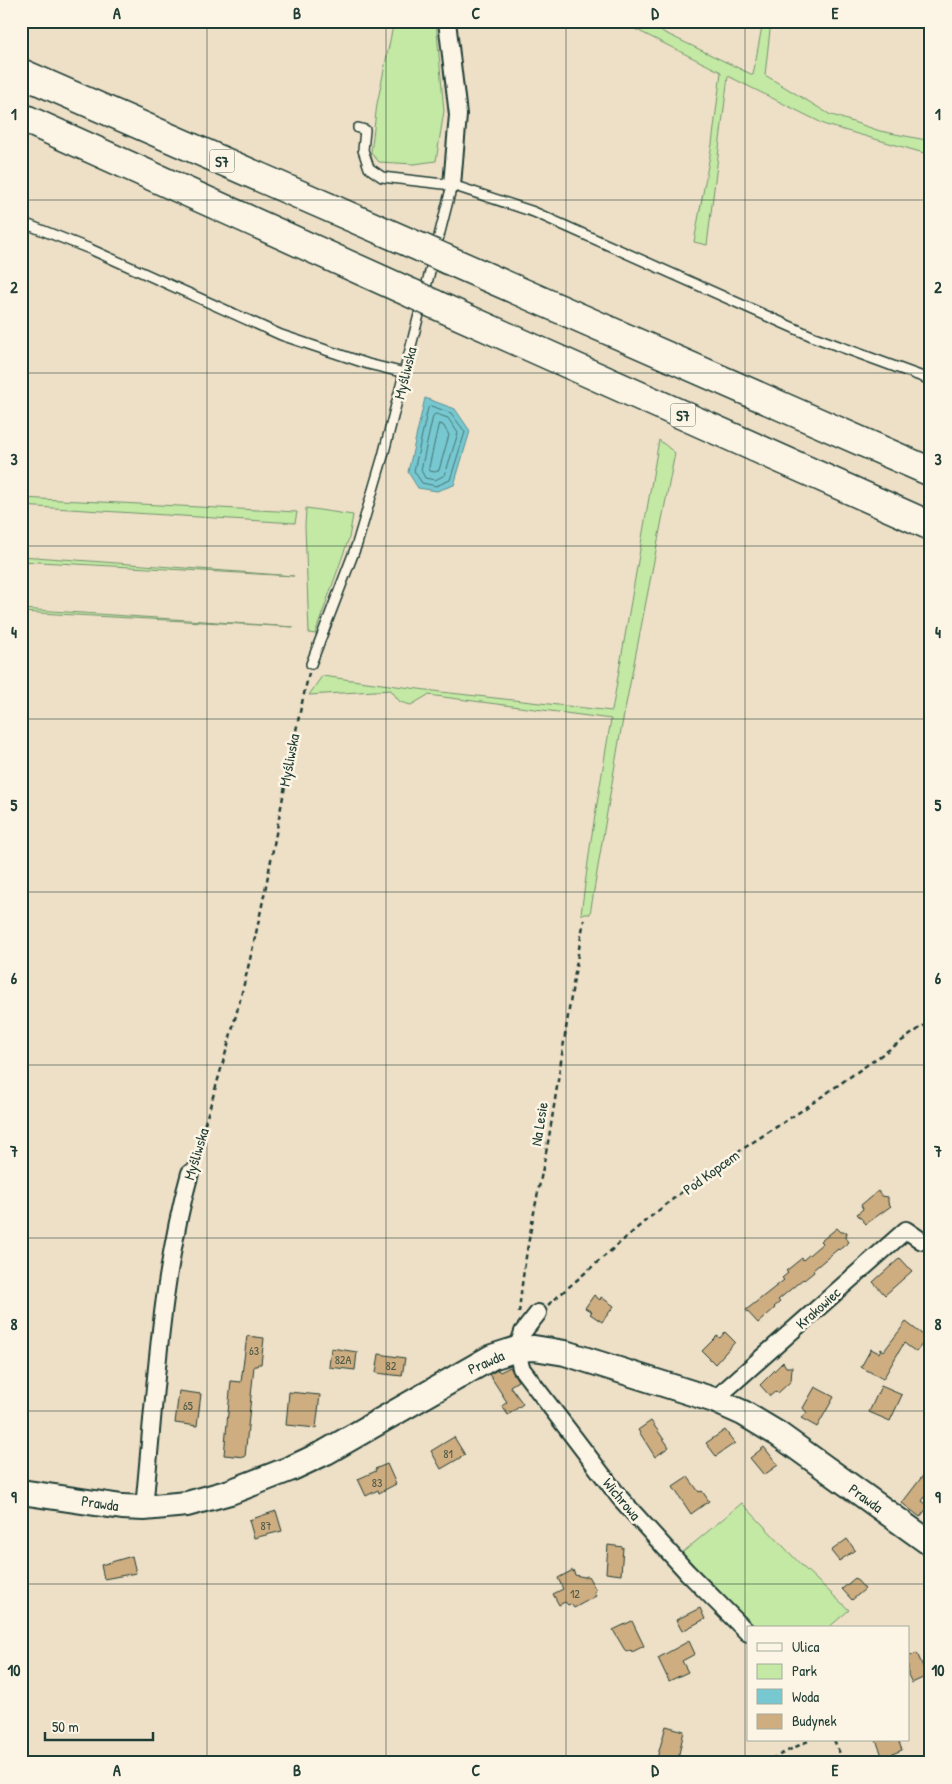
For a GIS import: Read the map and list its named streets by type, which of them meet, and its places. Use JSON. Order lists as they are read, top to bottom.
{
  "streets": {
    "highway": ["S7"],
    "street": [
      "Myśliwska",
      "Krakowiec",
      "Prawda",
      "Wichrowa"
    ],
    "path": ["Na Lesie", "Pod Kopcem"]
  },
  "crossings": [
    ["Myśliwska", "Prawda"],
    ["Na Lesie", "Prawda"],
    ["Na Lesie", "Wichrowa"],
    ["Krakowiec", "Prawda"],
    ["Prawda", "Wichrowa"]
  ],
  "house_numbers": [
    "63",
    "82A",
    "82",
    "65",
    "81",
    "83",
    "87",
    "12"
  ],
  "legend": [
    "Ulica",
    "Park",
    "Woda",
    "Budynek"
  ],
  "scale_bar": "50 m",
  "grid": {
    "columns": [
      "A",
      "B",
      "C",
      "D",
      "E"
    ],
    "rows": [
      "1",
      "2",
      "3",
      "4",
      "5",
      "6",
      "7",
      "8",
      "9",
      "10"
    ]
  }
}
